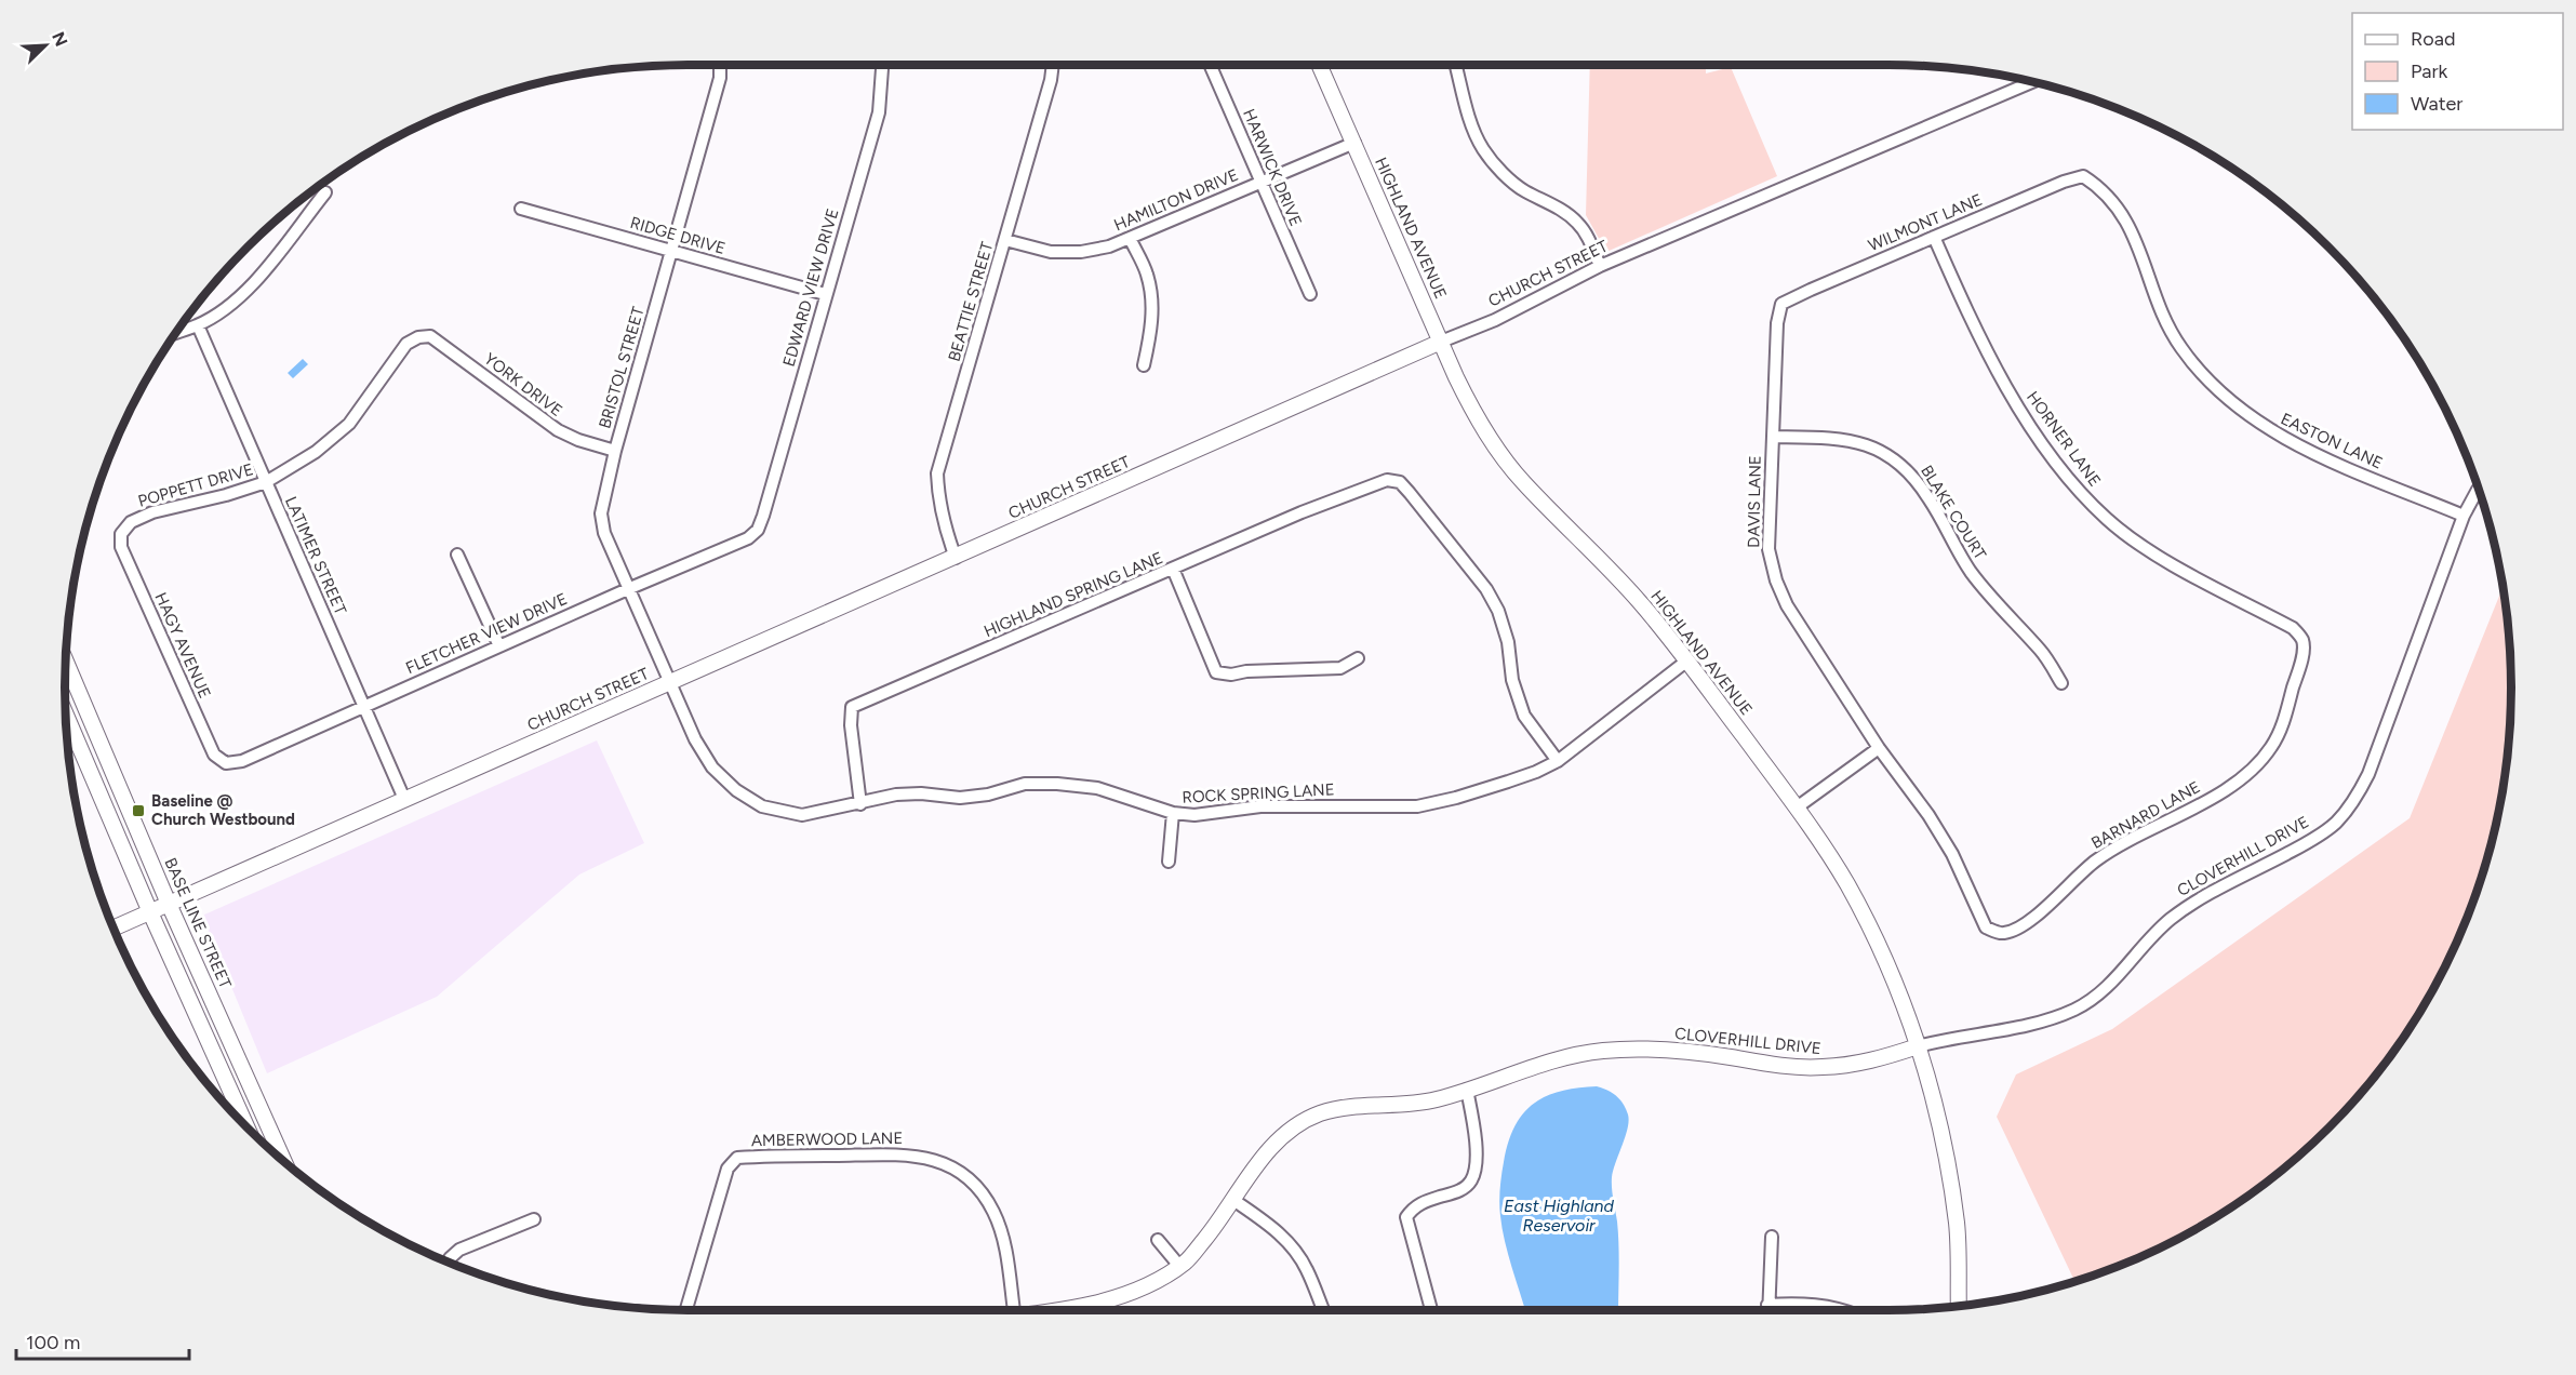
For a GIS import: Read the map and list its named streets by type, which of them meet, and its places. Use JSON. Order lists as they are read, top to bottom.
{
  "streets": {
    "main road": [
      "HIGHLAND AVENUE",
      "CHURCH STREET",
      "CLOVERHILL DRIVE",
      "BASE LINE STREET"
    ],
    "street": [
      "HARWICK DRIVE",
      "HAMILTON DRIVE",
      "WILMONT LANE",
      "RIDGE DRIVE",
      "EDWARD VIEW DRIVE",
      "BEATTIE STREET",
      "BRISTOL STREET",
      "YORK DRIVE",
      "HORNER LANE",
      "EASTON LANE",
      "POPPETT DRIVE",
      "DAVIS LANE",
      "BLAKE COURT",
      "LATIMER STREET",
      "HIGHLAND SPRING LANE",
      "FLETCHER VIEW DRIVE",
      "HAGY AVENUE",
      "ROCK SPRING LANE",
      "BARNARD LANE",
      "AMBERWOOD LANE"
    ]
  },
  "crossings": [
    ["HARWICK DRIVE", "HAMILTON DRIVE"],
    ["HAMILTON DRIVE", "HIGHLAND AVENUE"],
    ["HAMILTON DRIVE", "BEATTIE STREET"],
    ["WILMONT LANE", "HORNER LANE"],
    ["WILMONT LANE", "EASTON LANE"],
    ["WILMONT LANE", "DAVIS LANE"],
    ["HIGHLAND AVENUE", "CHURCH STREET"],
    ["HIGHLAND AVENUE", "ROCK SPRING LANE"],
    ["HIGHLAND AVENUE", "CLOVERHILL DRIVE"],
    ["RIDGE DRIVE", "EDWARD VIEW DRIVE"],
    ["RIDGE DRIVE", "BRISTOL STREET"],
    ["CHURCH STREET", "BEATTIE STREET"],
    ["CHURCH STREET", "BRISTOL STREET"],
    ["CHURCH STREET", "LATIMER STREET"],
    ["CHURCH STREET", "ROCK SPRING LANE"],
    ["CHURCH STREET", "BASE LINE STREET"],
    ["EDWARD VIEW DRIVE", "FLETCHER VIEW DRIVE"],
    ["BRISTOL STREET", "YORK DRIVE"],
    ["BRISTOL STREET", "FLETCHER VIEW DRIVE"],
    ["BRISTOL STREET", "ROCK SPRING LANE"],
    ["YORK DRIVE", "POPPETT DRIVE"],
    ["HORNER LANE", "BARNARD LANE"],
    ["EASTON LANE", "CLOVERHILL DRIVE"],
    ["POPPETT DRIVE", "LATIMER STREET"],
    ["POPPETT DRIVE", "HAGY AVENUE"],
    ["DAVIS LANE", "BLAKE COURT"],
    ["DAVIS LANE", "BARNARD LANE"],
    ["LATIMER STREET", "FLETCHER VIEW DRIVE"],
    ["HIGHLAND SPRING LANE", "ROCK SPRING LANE"],
    ["FLETCHER VIEW DRIVE", "HAGY AVENUE"]
  ],
  "water": ["East Highland Reservoir"],
  "places": {
    "transit": ["Baseline @ Church Westbound"]
  },
  "legend": ["Road", "Park", "Water"],
  "scale_bar": "100 m",
  "north": "top right"
}
